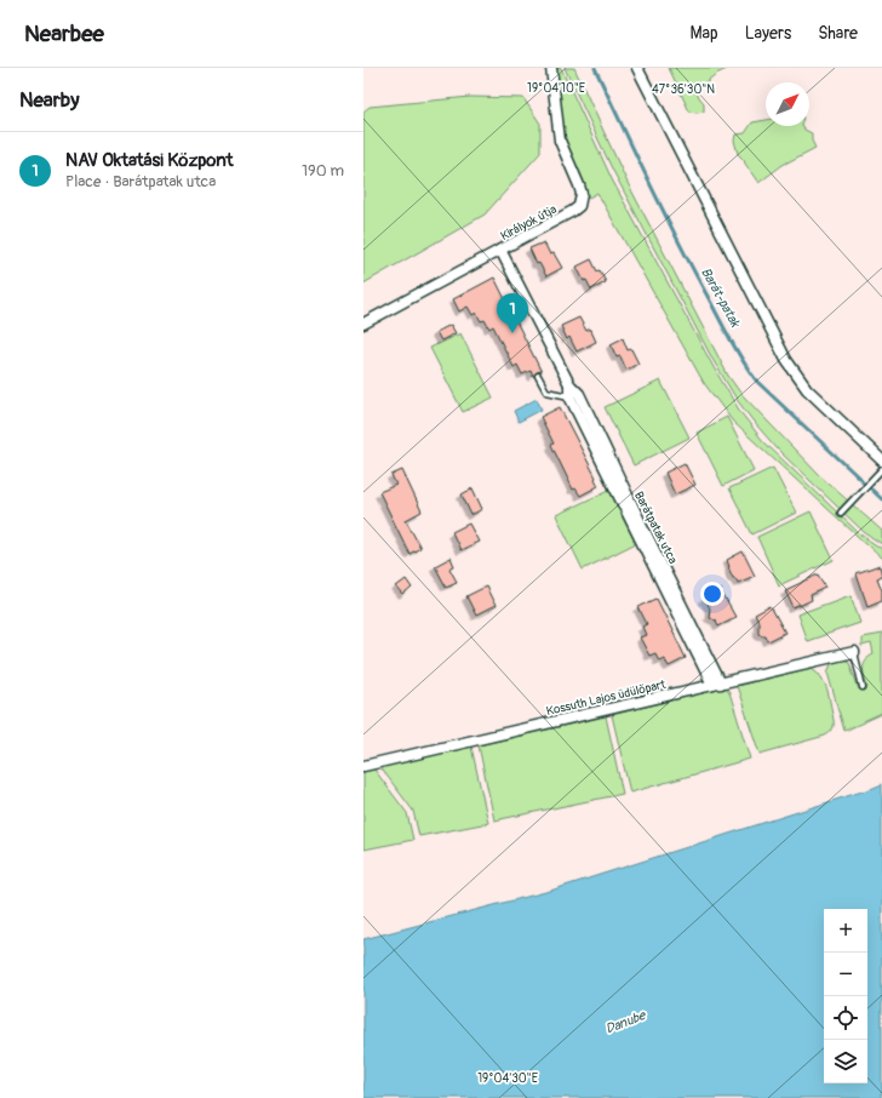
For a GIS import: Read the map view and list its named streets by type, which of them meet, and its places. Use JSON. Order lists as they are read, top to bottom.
{
  "streets": {
    "street": ["Királyok útja", "Barátpatak utca", "Kossuth Lajos üdülőpart"]
  },
  "crossings": [
    ["Királyok útja", "Barátpatak utca"],
    ["Barátpatak utca", "Kossuth Lajos üdülőpart"]
  ],
  "water": ["Barát-patak", "Danube"],
  "north": "top right",
  "page": {
    "header": "Nearbee",
    "nav": ["Map", "Layers", "Share"],
    "heading": "Nearby",
    "list": [
      {
        "mark": "1",
        "name": "NAV Oktatási Központ",
        "note": "Place · Barátpatak utca",
        "value": "190 m"
      }
    ],
    "pins": "1",
    "map_buttons": ["+", "−"]
  },
  "coordinates": ["19°04'10\"E", "47°36'30\"N", "19°04'30\"E"]
}
